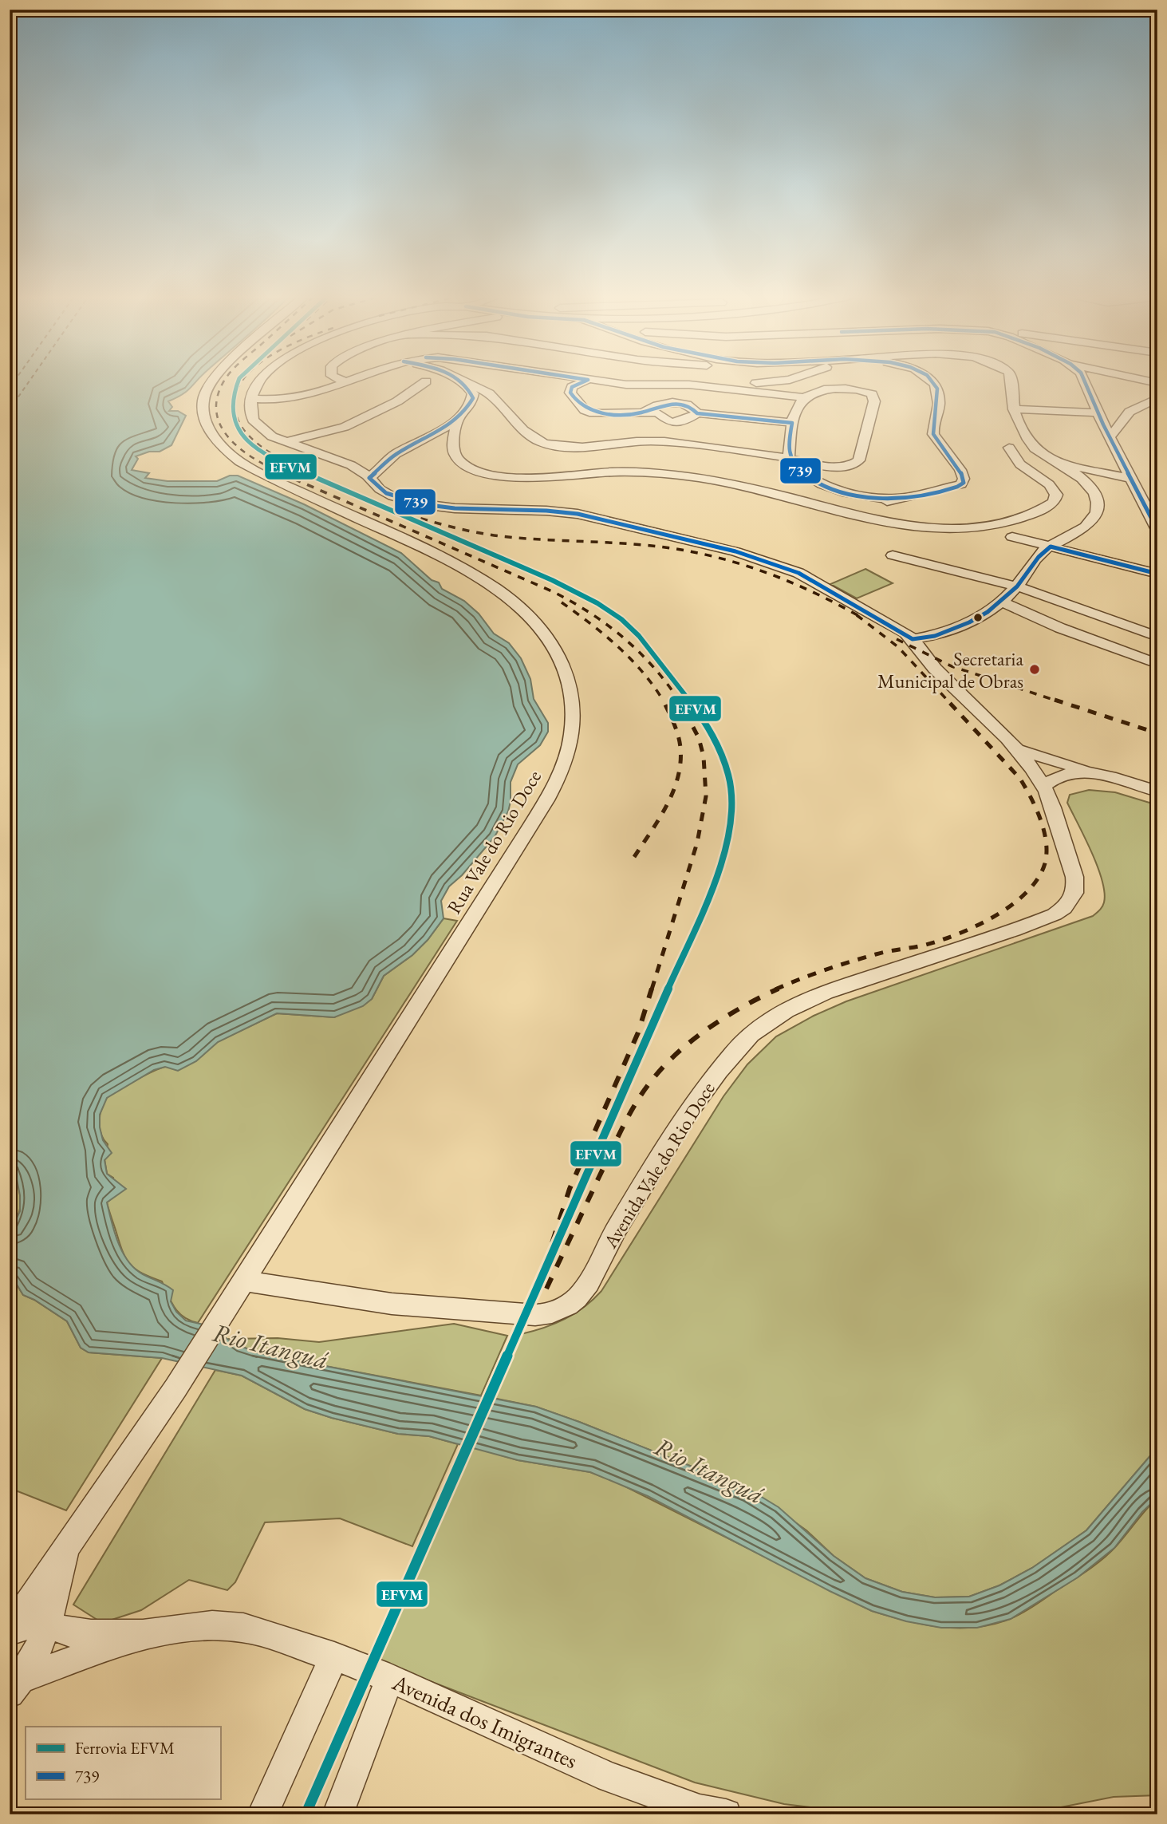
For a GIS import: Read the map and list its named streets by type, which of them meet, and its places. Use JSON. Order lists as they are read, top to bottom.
{
  "streets": {
    "street": ["Rua Vale do Rio Doce", "Avenida Vale do Rio Doce", "Avenida dos Imigrantes"]
  },
  "crossings": [
    ["Rua Vale do Rio Doce", "Avenida Vale do Rio Doce"],
    ["Rua Vale do Rio Doce", "Avenida dos Imigrantes"]
  ],
  "water": ["Rio Itanguá"],
  "places": ["Secretaria Municipal de Obras"],
  "lines": ["rail line EFVM", "transit line 739"],
  "legend": ["Ferrovia EFVM", "739"]
}
